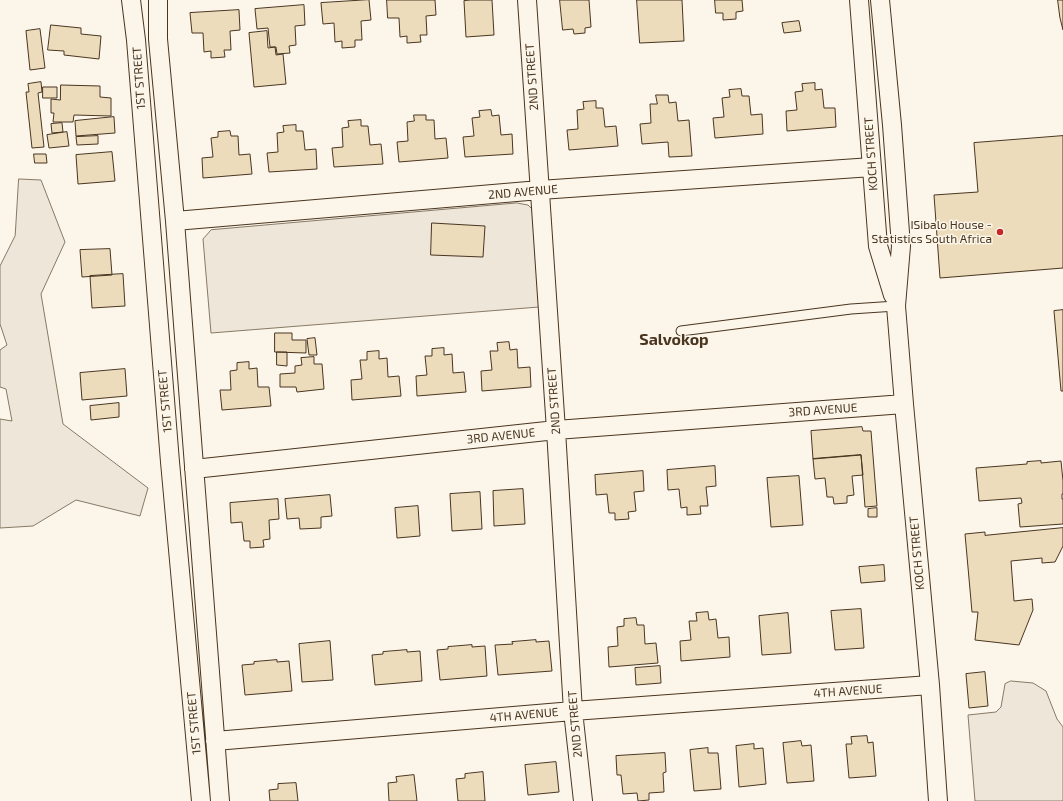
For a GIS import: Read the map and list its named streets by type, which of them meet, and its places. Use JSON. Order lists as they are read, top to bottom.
{
  "streets": {
    "street": [
      "2ND STREET",
      "1ST STREET",
      "KOCH STREET",
      "2ND AVENUE",
      "3RD AVENUE",
      "4TH AVENUE"
    ]
  },
  "crossings": [
    ["2ND STREET", "2ND AVENUE"],
    ["2ND STREET", "3RD AVENUE"],
    ["2ND STREET", "4TH AVENUE"],
    ["1ST STREET", "2ND AVENUE"],
    ["1ST STREET", "3RD AVENUE"],
    ["1ST STREET", "4TH AVENUE"],
    ["KOCH STREET", "2ND AVENUE"],
    ["KOCH STREET", "3RD AVENUE"],
    ["KOCH STREET", "4TH AVENUE"]
  ],
  "districts": ["Salvokop"],
  "places": ["ISibalo House - Statistics South Africa"]
}
